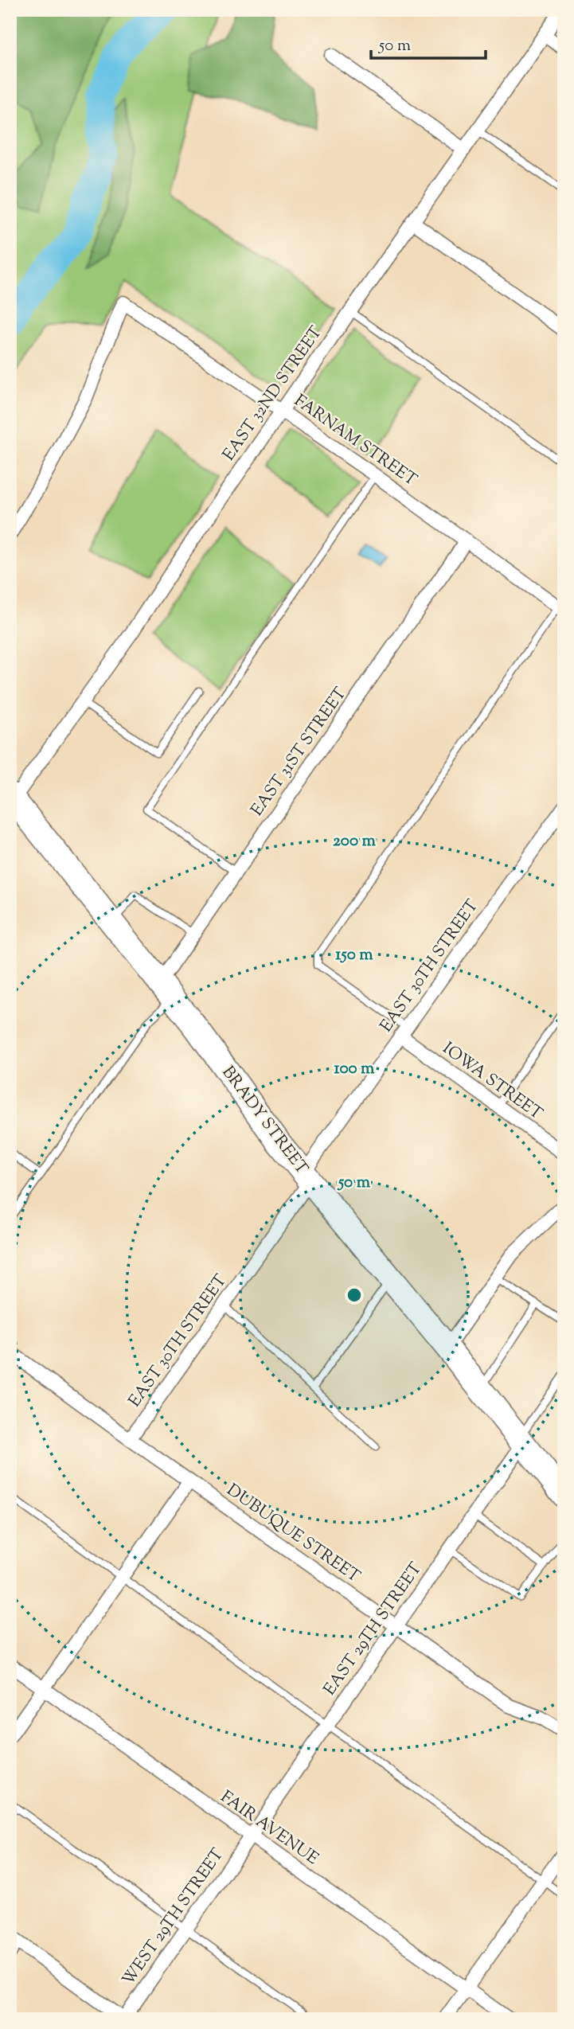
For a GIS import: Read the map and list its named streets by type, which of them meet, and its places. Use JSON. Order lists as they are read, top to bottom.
{
  "streets": {
    "highway": ["BRADY STREET"],
    "street": [
      "EAST 32ND STREET",
      "FARNAM STREET",
      "EAST 31ST STREET",
      "EAST 30TH STREET",
      "IOWA STREET",
      "DUBUQUE STREET",
      "EAST 29TH STREET",
      "FAIR AVENUE",
      "WEST 29TH STREET"
    ]
  },
  "crossings": [
    ["EAST 32ND STREET", "FARNAM STREET"],
    ["EAST 32ND STREET", "BRADY STREET"],
    ["FARNAM STREET", "EAST 31ST STREET"],
    ["EAST 31ST STREET", "BRADY STREET"],
    ["EAST 30TH STREET", "IOWA STREET"],
    ["EAST 30TH STREET", "BRADY STREET"],
    ["EAST 30TH STREET", "DUBUQUE STREET"],
    ["BRADY STREET", "EAST 29TH STREET"],
    ["DUBUQUE STREET", "EAST 29TH STREET"],
    ["EAST 29TH STREET", "FAIR AVENUE"],
    ["EAST 29TH STREET", "WEST 29TH STREET"],
    ["FAIR AVENUE", "WEST 29TH STREET"]
  ],
  "scale_bar": "50 m",
  "rings": [
    "200 m",
    "150 m",
    "100 m",
    "50 m"
  ]
}
